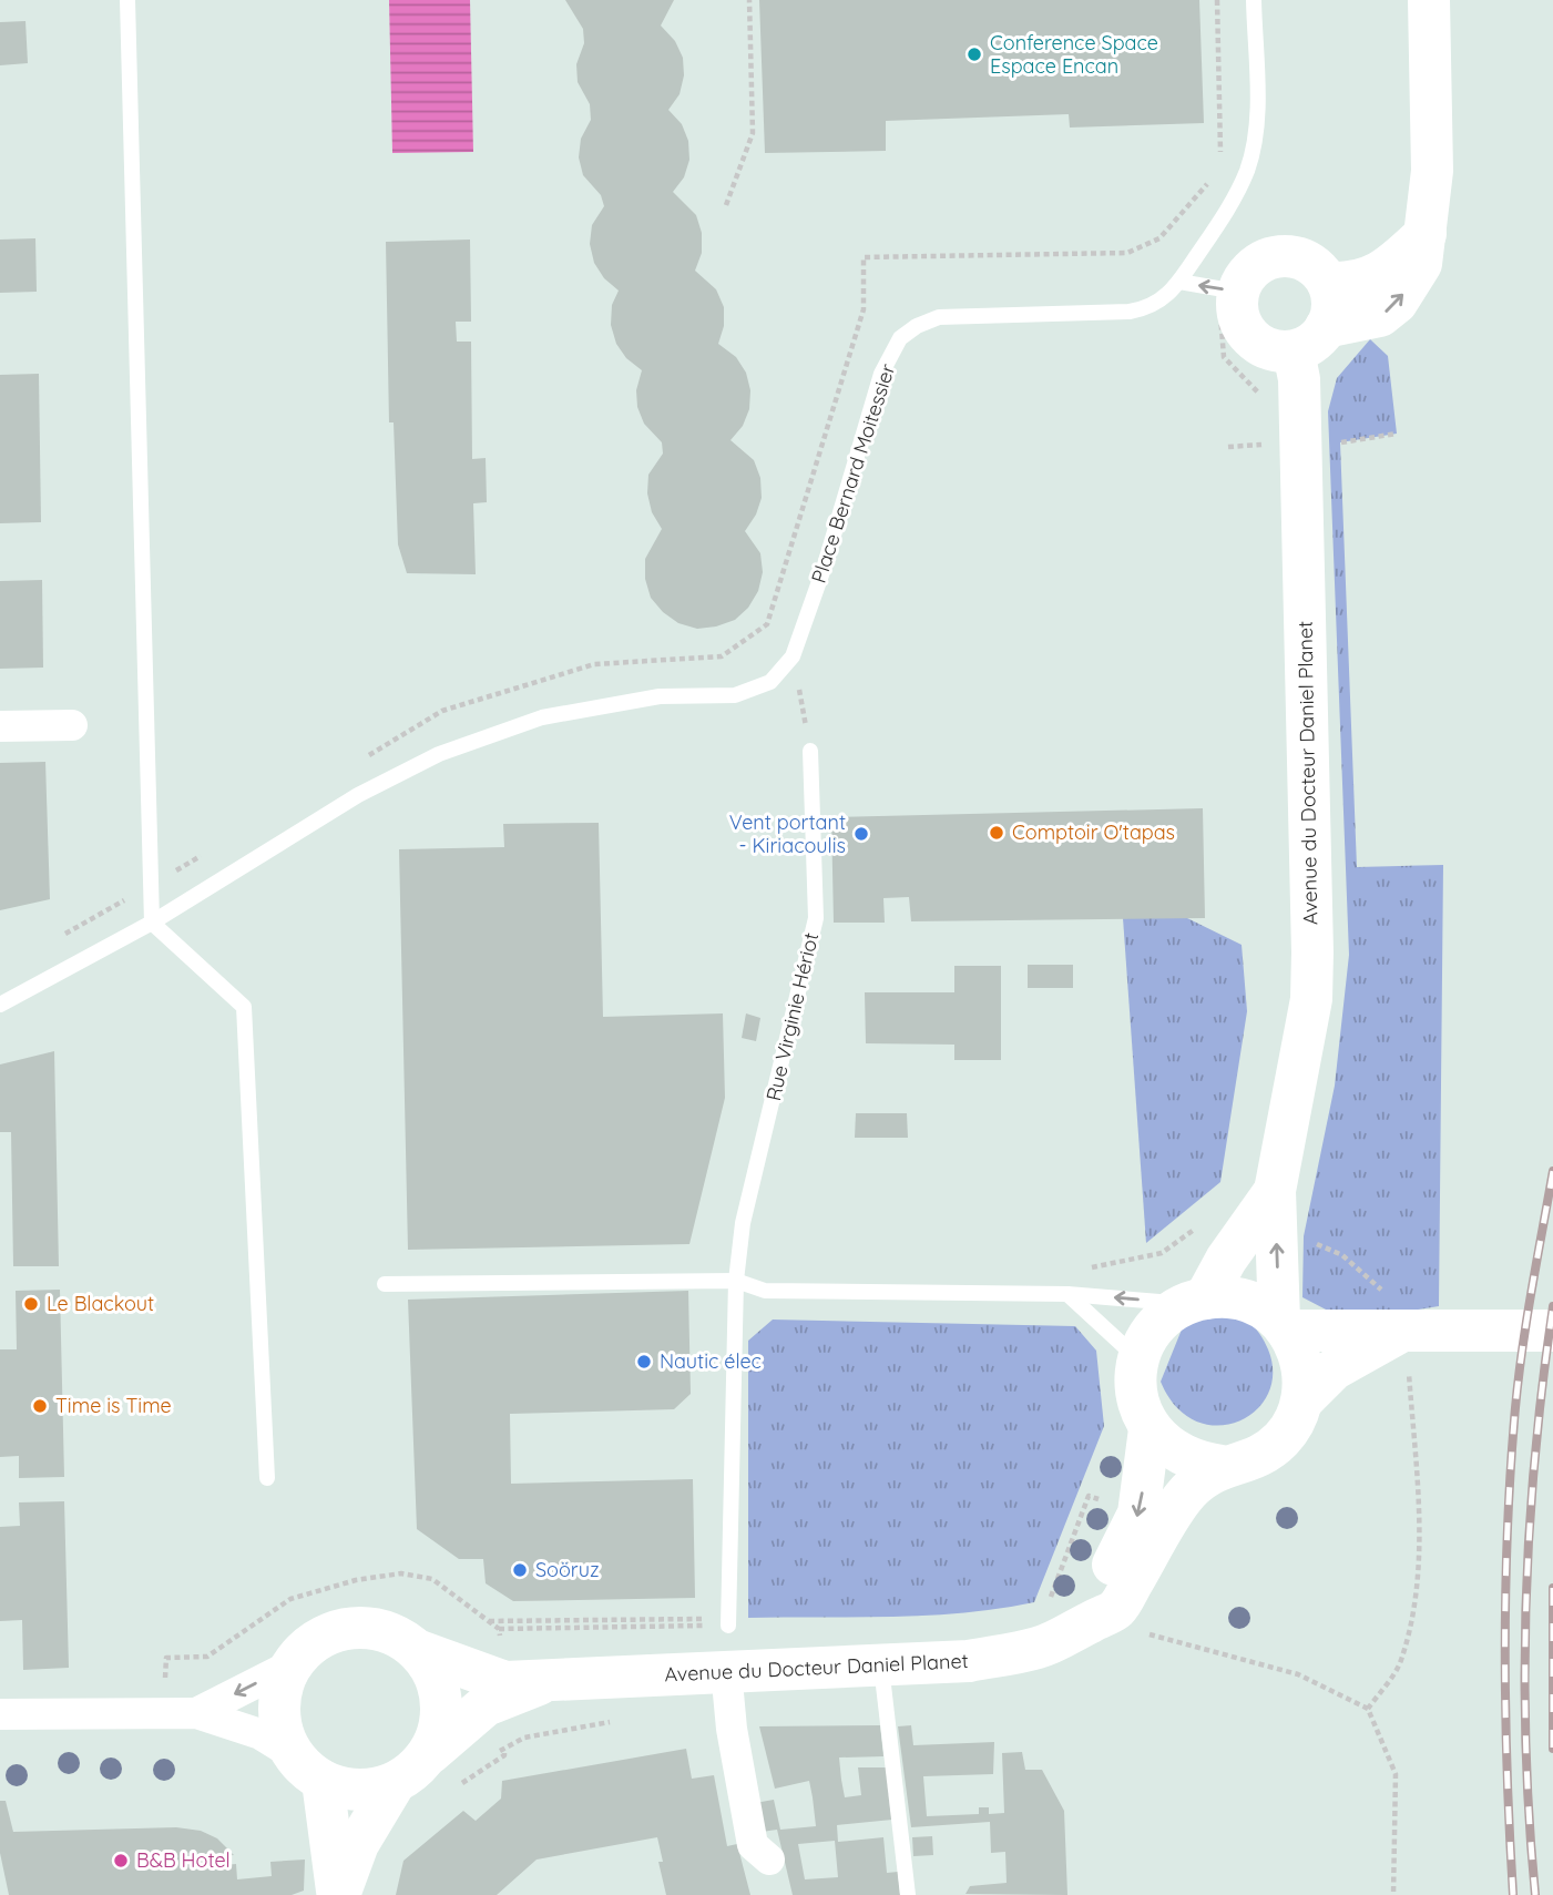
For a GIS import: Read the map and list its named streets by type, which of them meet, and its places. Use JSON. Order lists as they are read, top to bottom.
{
  "streets": {
    "street": ["Avenue du Docteur Daniel Planet"],
    "lane": ["Place Bernard Moitessier", "Rue Virginie Hériot"]
  },
  "places": [
    "Conference Space Espace Encan",
    "Comptoir O'tapas",
    "Vent portant - Kiriacoulis",
    "Le Blackout",
    "Nautic élec",
    "Time is Time",
    "Soöruz",
    "B&B Hotel"
  ]
}
